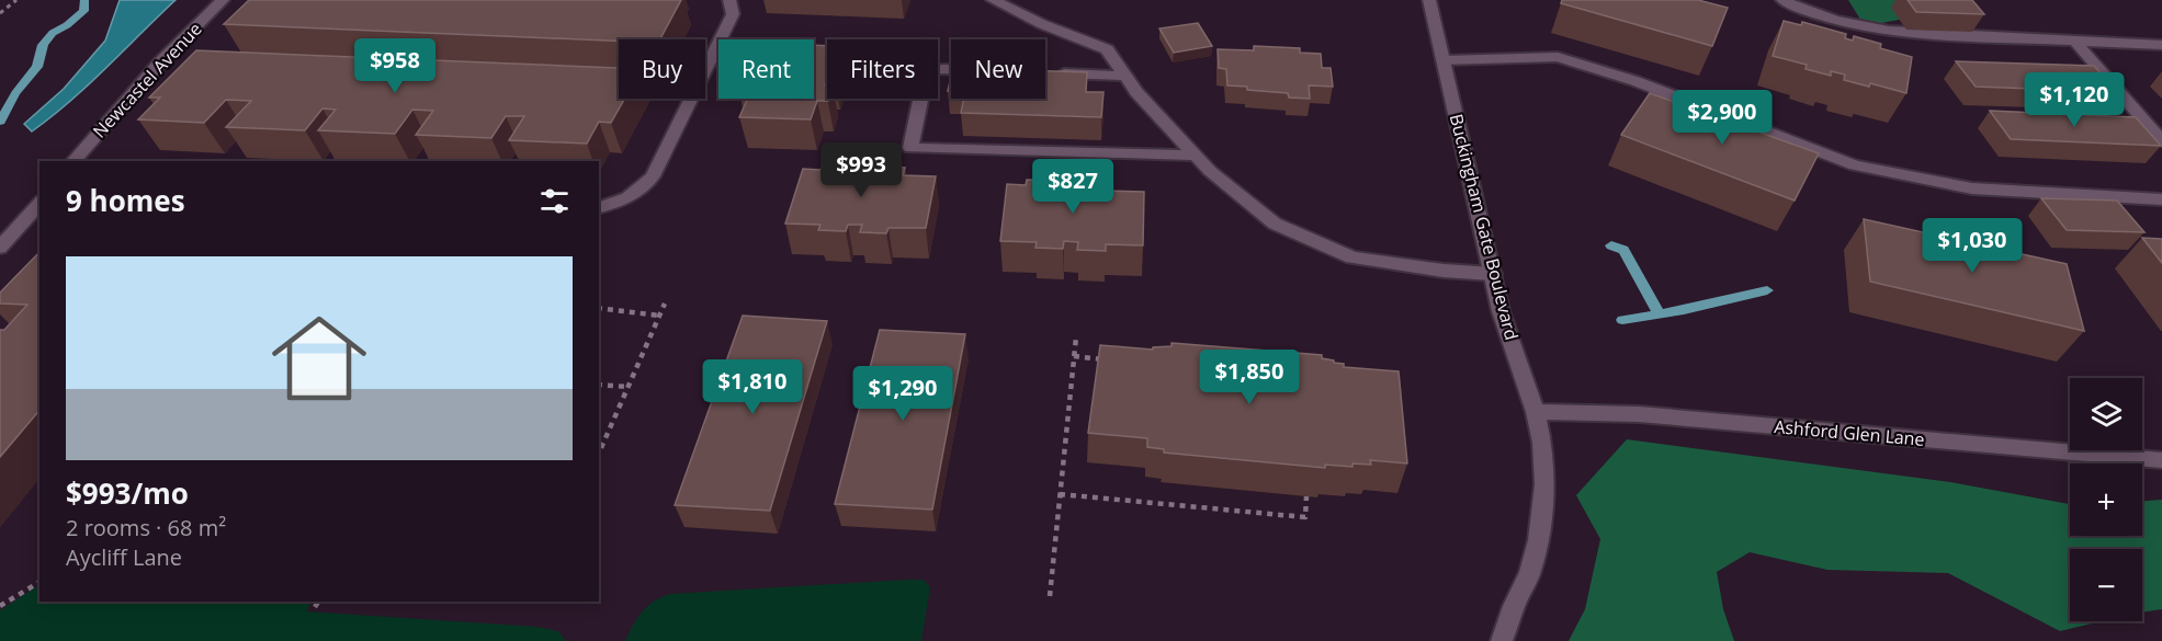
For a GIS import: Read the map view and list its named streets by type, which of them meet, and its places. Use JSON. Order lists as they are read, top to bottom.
{
  "streets": {
    "street": ["Newcastel Avenue", "Buckingham Gate Boulevard", "Ashford Glen Lane"]
  },
  "crossings": [
    ["Buckingham Gate Boulevard", "Ashford Glen Lane"]
  ],
  "page": {
    "price": [
      "$958",
      "$1,120",
      "$2,900",
      "$993",
      "$827",
      "$1,030",
      "$1,850",
      "$1,810",
      "$1,290"
    ],
    "chip": [
      "Buy",
      "Rent",
      "Filters",
      "New"
    ],
    "heading": "9 homes",
    "list": [
      {
        "name": "$993/mo",
        "note": "2 rooms · 68 m² · Aycliff Lane"
      }
    ],
    "map_buttons": ["+", "−"]
  }
}
